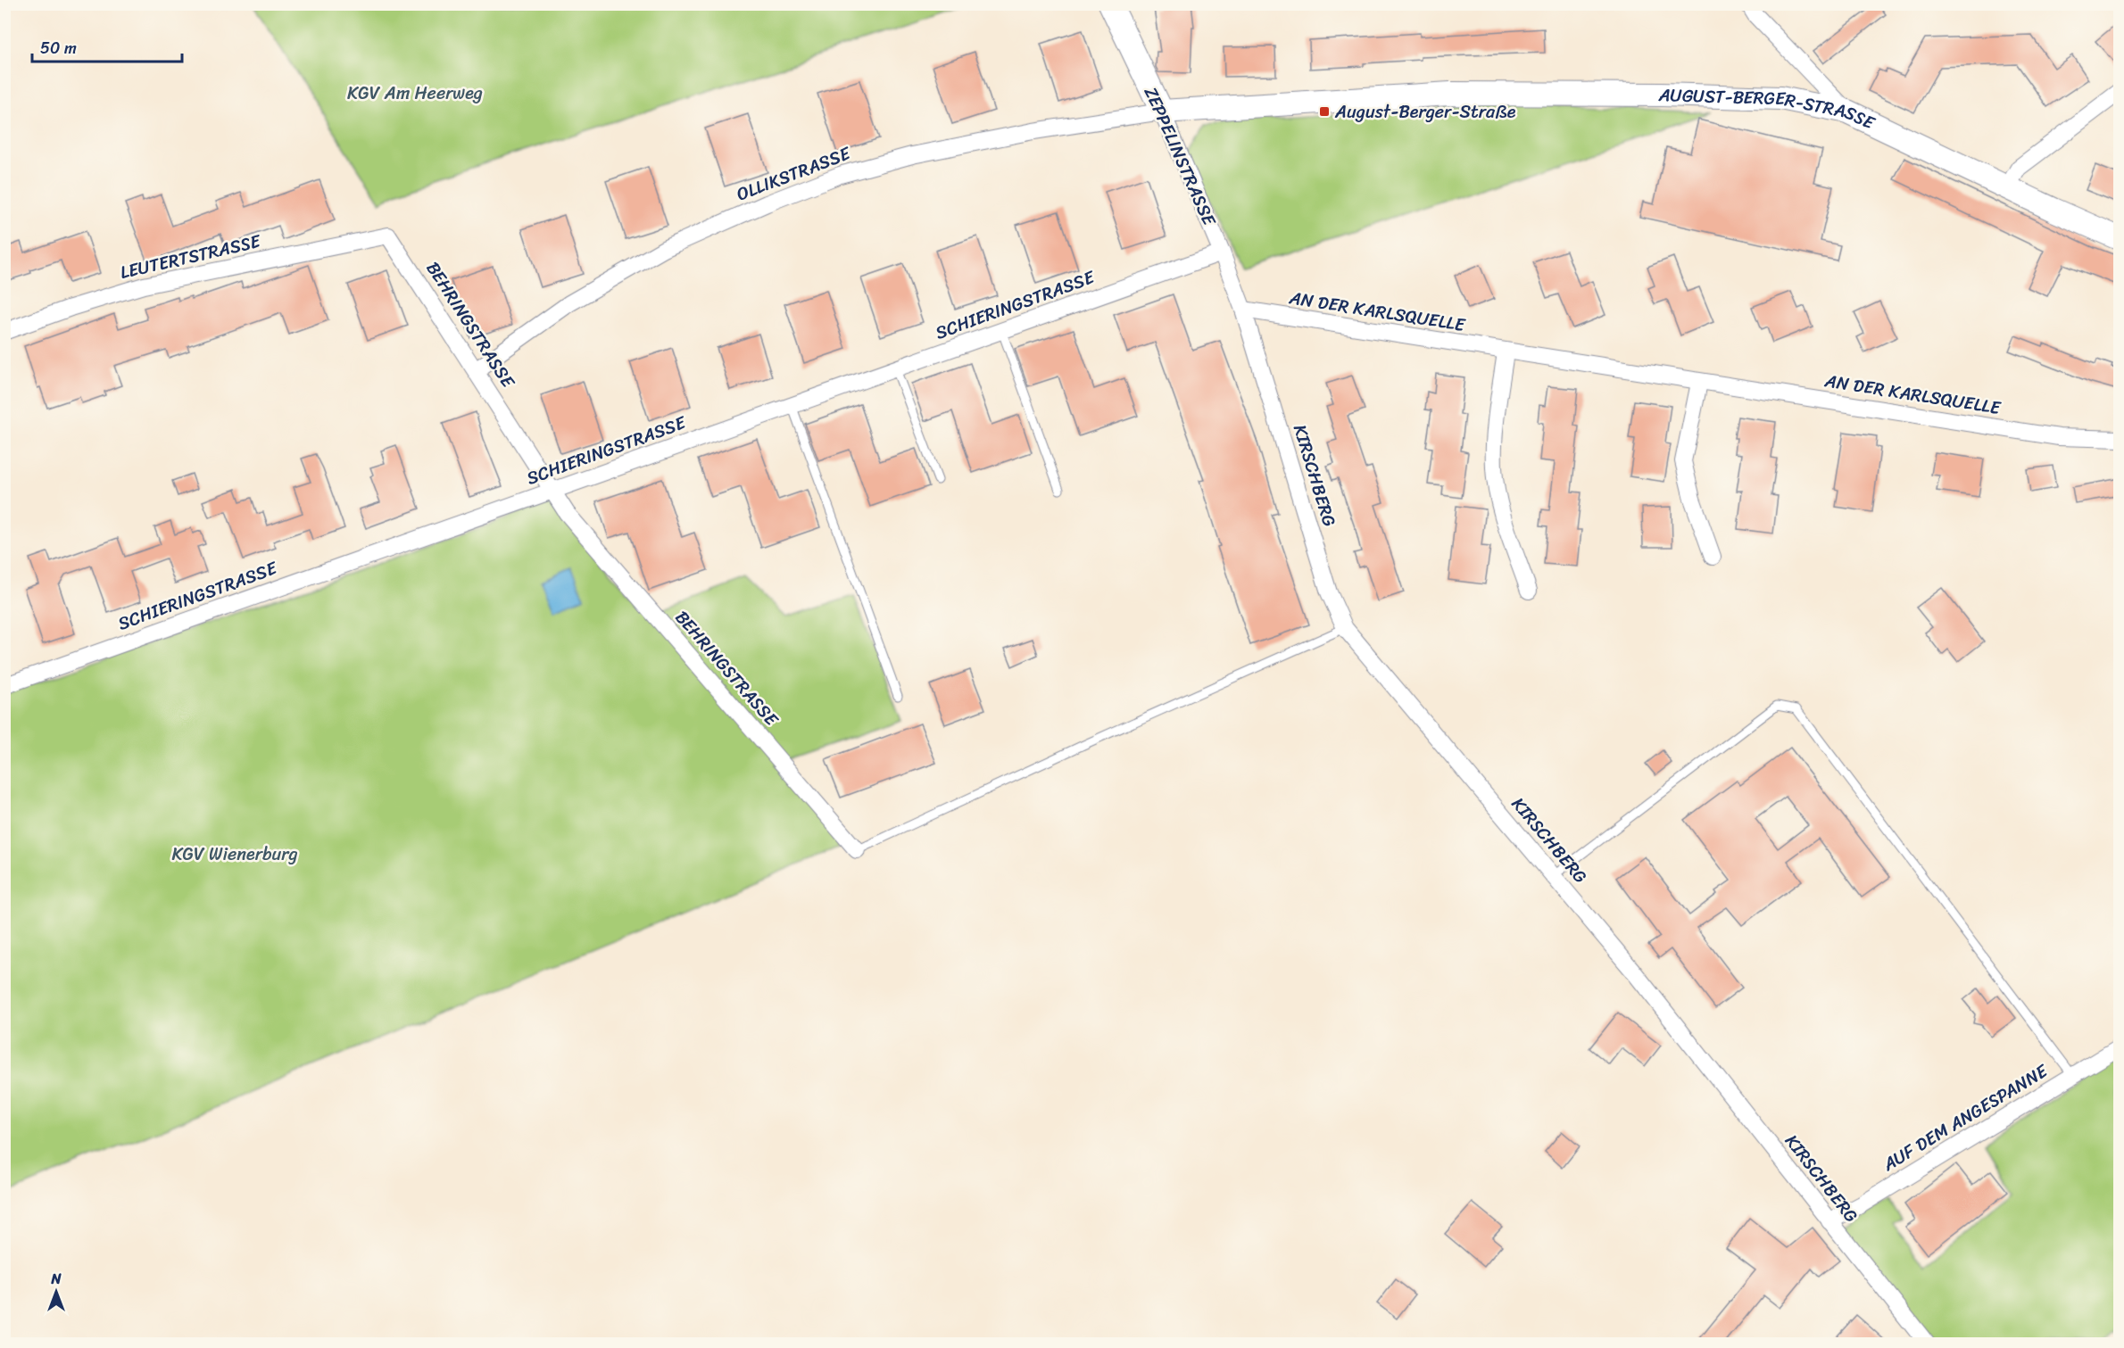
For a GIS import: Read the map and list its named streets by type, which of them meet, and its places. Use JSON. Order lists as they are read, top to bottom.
{
  "streets": {
    "street": [
      "AUGUST-BERGER-STRASSE",
      "ZEPPELINSTRASSE",
      "OLLIKSTRASSE",
      "LEUTERTSTRASSE",
      "SCHIERINGSTRASSE",
      "AN DER KARLSQUELLE",
      "BEHRINGSTRASSE",
      "KIRSCHBERG",
      "AUF DEM ANGESPANNE"
    ]
  },
  "crossings": [
    ["AUGUST-BERGER-STRASSE", "ZEPPELINSTRASSE"],
    ["AUGUST-BERGER-STRASSE", "OLLIKSTRASSE"],
    ["ZEPPELINSTRASSE", "OLLIKSTRASSE"],
    ["ZEPPELINSTRASSE", "SCHIERINGSTRASSE"],
    ["ZEPPELINSTRASSE", "AN DER KARLSQUELLE"],
    ["ZEPPELINSTRASSE", "KIRSCHBERG"],
    ["OLLIKSTRASSE", "BEHRINGSTRASSE"],
    ["LEUTERTSTRASSE", "BEHRINGSTRASSE"],
    ["SCHIERINGSTRASSE", "BEHRINGSTRASSE"],
    ["AN DER KARLSQUELLE", "KIRSCHBERG"],
    ["KIRSCHBERG", "AUF DEM ANGESPANNE"]
  ],
  "parks": ["KGV Am Heerweg", "KGV Wienerburg"],
  "places": {
    "transit": ["August-Berger-Straße"]
  },
  "scale_bar": "50 m",
  "north": "top"
}
